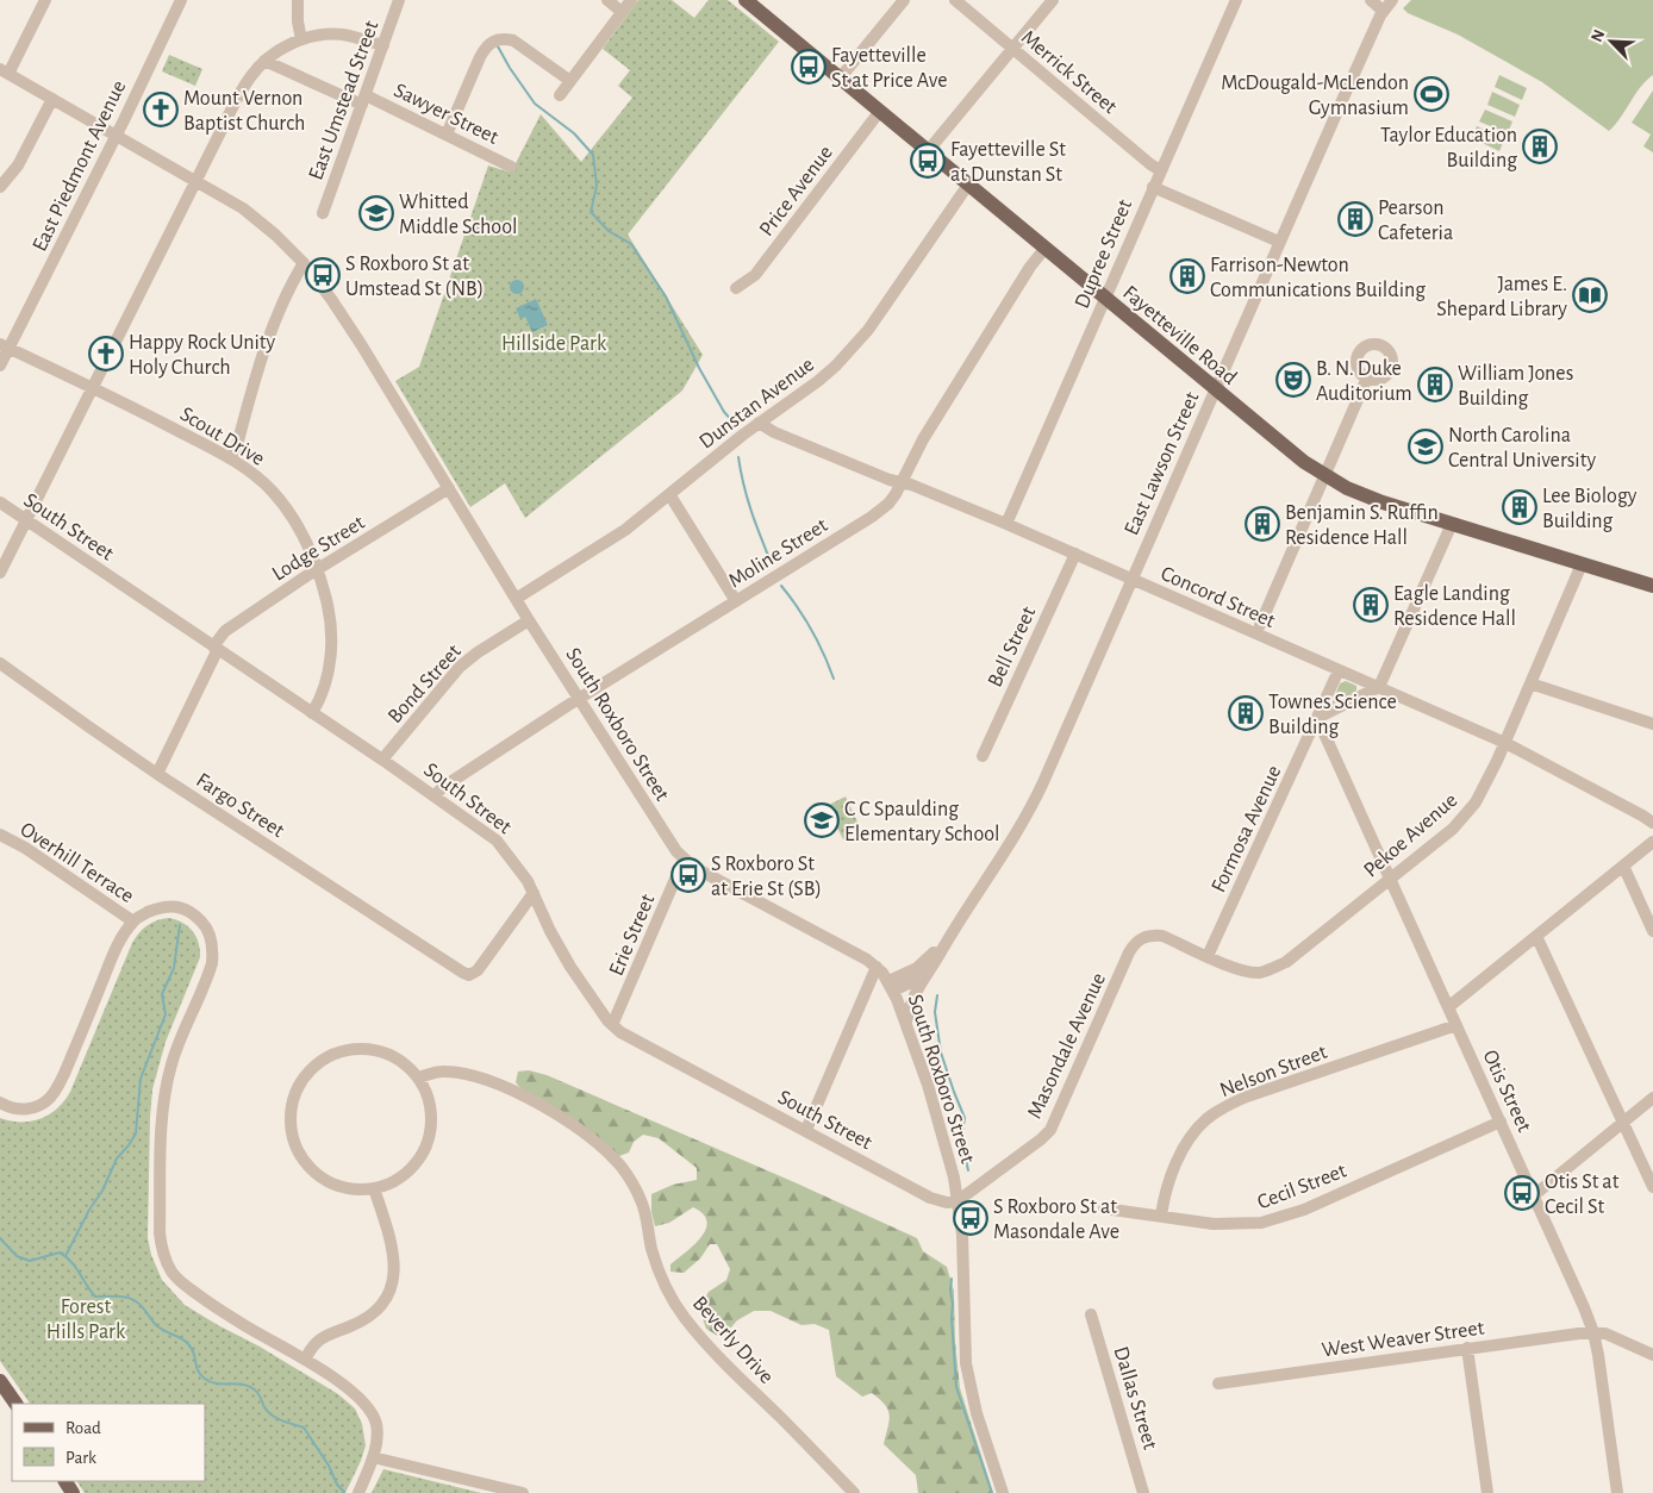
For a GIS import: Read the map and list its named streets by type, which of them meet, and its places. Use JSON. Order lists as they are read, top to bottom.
{
  "streets": {
    "main road": ["Fayetteville Road"],
    "street": [
      "Merrick Street",
      "East Umstead Street",
      "Sawyer Street",
      "East Piedmont Avenue",
      "Price Avenue",
      "Dupree Street",
      "Dunstan Avenue",
      "Scout Drive",
      "East Lawson Street",
      "South Street",
      "Lodge Street",
      "Moline Street",
      "Concord Street",
      "Bell Street",
      "Bond Street",
      "South Roxboro Street",
      "Fargo Street",
      "Formosa Avenue",
      "Pekoe Avenue",
      "Overhill Terrace",
      "Erie Street",
      "Masondale Avenue",
      "Nelson Street",
      "Otis Street",
      "Cecil Street",
      "West Weaver Street",
      "Beverly Drive",
      "Dallas Street"
    ]
  },
  "crossings": [
    ["Merrick Street", "Dupree Street"],
    ["East Umstead Street", "Sawyer Street"],
    ["East Piedmont Avenue", "Scout Drive"],
    ["East Piedmont Avenue", "South Roxboro Street"],
    ["Price Avenue", "Fayetteville Road"],
    ["Dupree Street", "Fayetteville Road"],
    ["Dupree Street", "Concord Street"],
    ["Fayetteville Road", "Dunstan Avenue"],
    ["Fayetteville Road", "East Lawson Street"],
    ["Fayetteville Road", "Moline Street"],
    ["Fayetteville Road", "Pekoe Avenue"],
    ["Dunstan Avenue", "Concord Street"],
    ["Dunstan Avenue", "South Roxboro Street"],
    ["Scout Drive", "South Street"],
    ["Scout Drive", "Lodge Street"],
    ["East Lawson Street", "Concord Street"],
    ["East Lawson Street", "South Roxboro Street"],
    ["South Street", "Lodge Street"],
    ["South Street", "Moline Street"],
    ["South Street", "Bond Street"],
    ["South Street", "South Roxboro Street"],
    ["South Street", "Fargo Street"],
    ["South Street", "Erie Street"],
    ["South Street", "Masondale Avenue"],
    ["Lodge Street", "South Roxboro Street"],
    ["Moline Street", "Concord Street"],
    ["Moline Street", "South Roxboro Street"],
    ["Concord Street", "Bell Street"],
    ["Concord Street", "Formosa Avenue"],
    ["Concord Street", "Pekoe Avenue"],
    ["Bond Street", "South Roxboro Street"],
    ["South Roxboro Street", "Erie Street"],
    ["South Roxboro Street", "Masondale Avenue"],
    ["Formosa Avenue", "Pekoe Avenue"],
    ["Formosa Avenue", "Otis Street"],
    ["Pekoe Avenue", "Masondale Avenue"],
    ["Pekoe Avenue", "Otis Street"],
    ["Nelson Street", "Otis Street"],
    ["Nelson Street", "Cecil Street"],
    ["Otis Street", "Cecil Street"],
    ["Otis Street", "West Weaver Street"]
  ],
  "parks": ["Hillside Park", "Forest Hills Park"],
  "places": {
    "bus stop": [
      "Fayetteville St at Price Ave",
      "Fayetteville St at Dunstan St",
      "S Roxboro St at Umstead St (NB)",
      "S Roxboro St at Erie St (SB)",
      "Otis St at Cecil St",
      "S Roxboro St at Masondale Ave"
    ],
    "sports": ["McDougald-McLendon Gymnasium"],
    "church": ["Mount Vernon Baptist Church", "Happy Rock Unity Holy Church"],
    "building": [
      "Taylor Education Building",
      "Pearson Cafeteria",
      "Farrison-Newton Communications Building",
      "William Jones Building",
      "Lee Biology Building",
      "Benjamin S. Ruffin Residence Hall",
      "Eagle Landing Residence Hall",
      "Townes Science Building"
    ],
    "school or university": ["Whitted Middle School", "North Carolina Central University", "C C Spaulding Elementary School"],
    "library": ["James E. Shepard Library"],
    "theatre": ["B. N. Duke Auditorium"]
  },
  "legend": ["Road", "Park"],
  "north": "top left"
}
